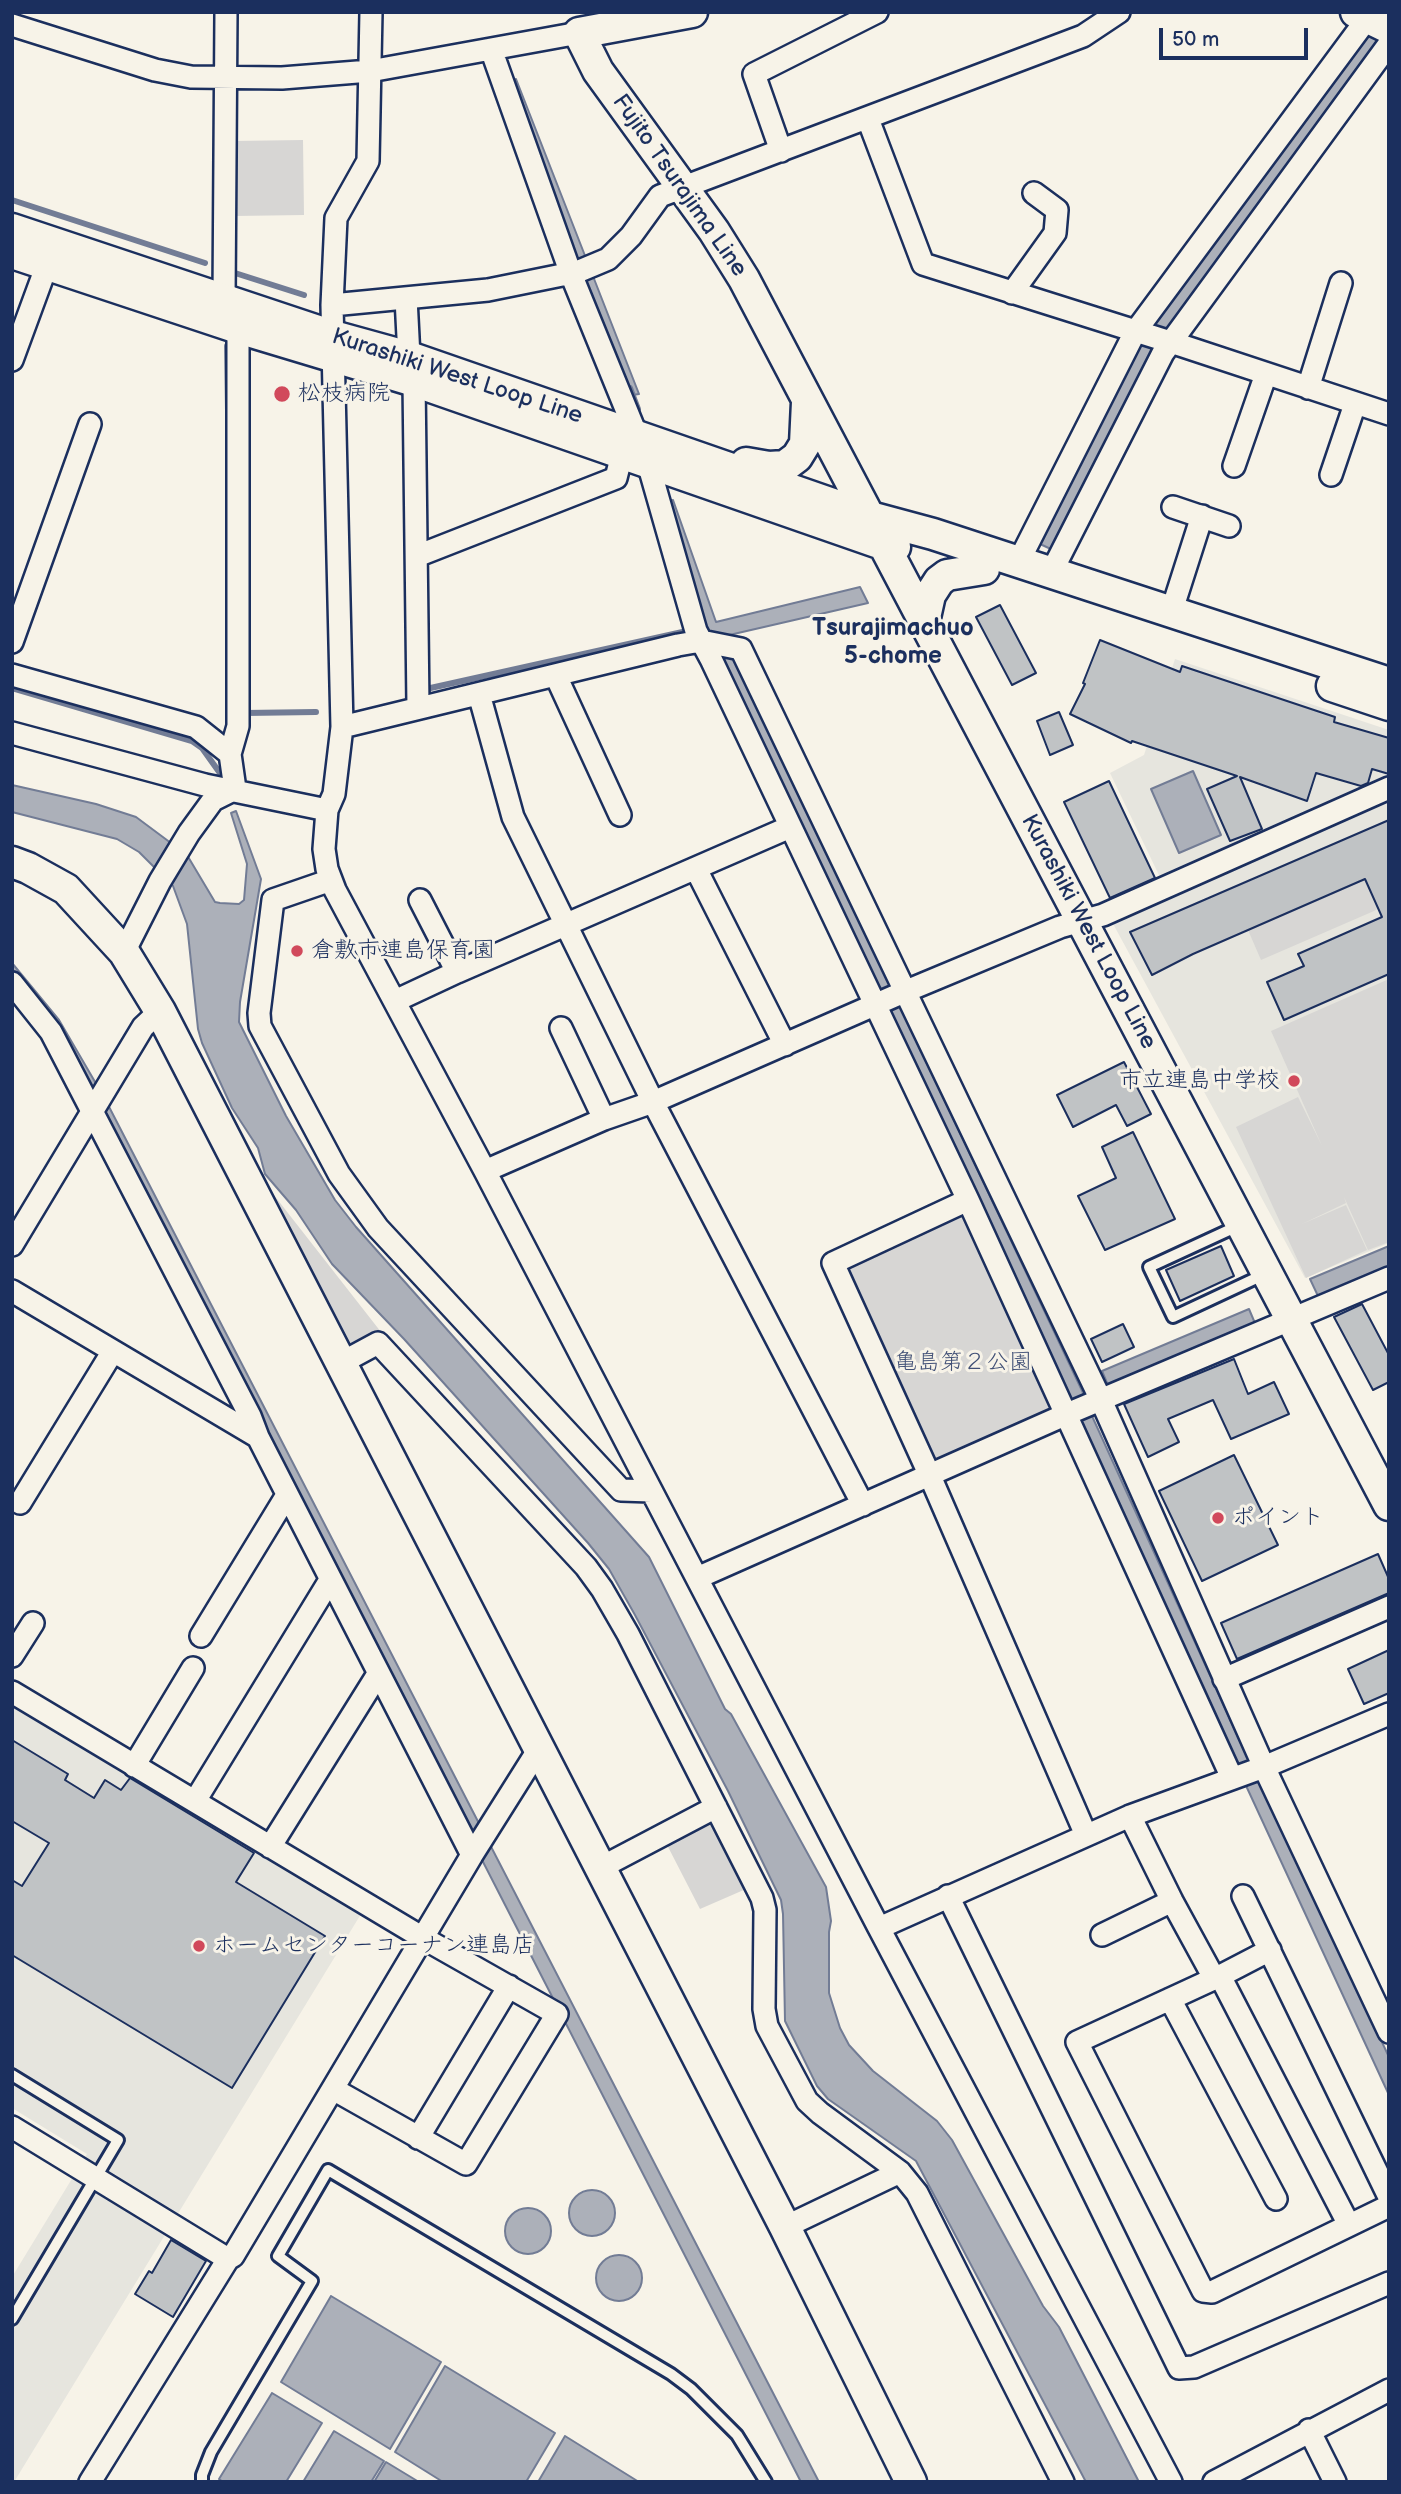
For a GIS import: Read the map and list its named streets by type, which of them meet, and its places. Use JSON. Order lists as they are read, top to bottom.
{
  "streets": {
    "main road": ["Fujito Tsurajima Line", "Kurashiki West Loop Line"]
  },
  "crossings": [
    ["Fujito Tsurajima Line", "Kurashiki West Loop Line"]
  ],
  "districts": ["Tsurajimachuo 5-chome"],
  "parks": ["亀島第２公園"],
  "places": [
    "松枝病院",
    "倉敷市連島保育園",
    "市立連島中学校",
    "ポイント",
    "ホームセンターコーナン連島店"
  ],
  "scale_bar": "50 m"
}
